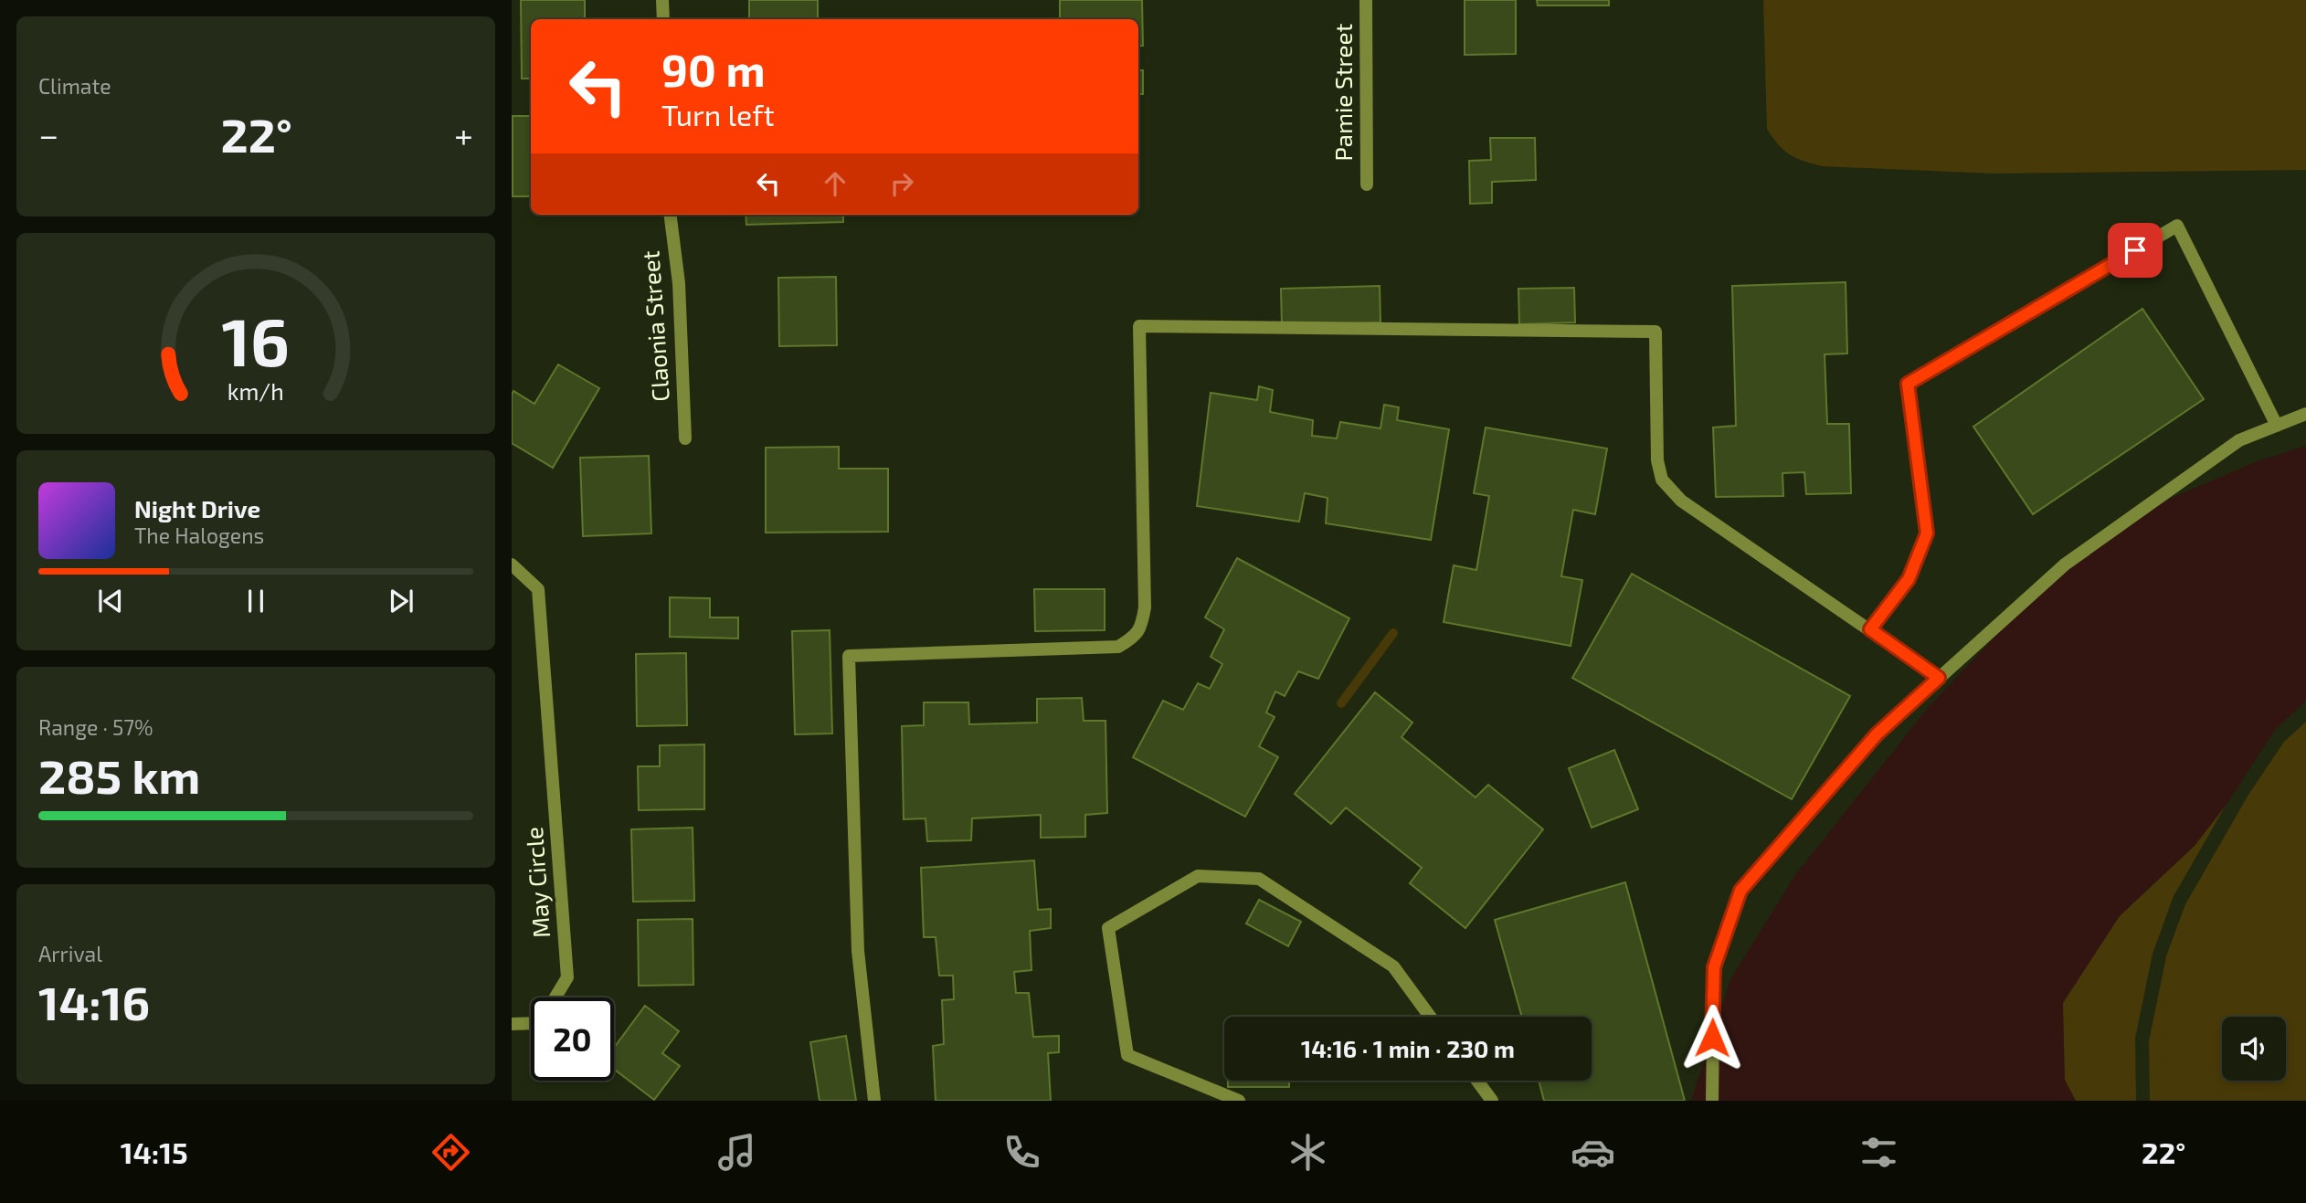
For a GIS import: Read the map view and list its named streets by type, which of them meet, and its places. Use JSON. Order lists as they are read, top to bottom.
{
  "streets": {
    "street": ["Pamie Street", "Claonia Street", "May Circle"]
  },
  "page": {
    "tile": [
      "Climate",
      ["Range · 57%", "285 km"],
      ["Arrival", "14:16"]
    ],
    "turn": ["90 m", "Turn left"],
    "heat": ["−", "22°", "+"],
    "song": ["Night Drive", "The Halogens"],
    "limit": "20",
    "trip": "14:16 · 1 min · 230 m",
    "tabs": ["14:15", "22°"],
    "gauge": ["16", "km/h"]
  }
}
